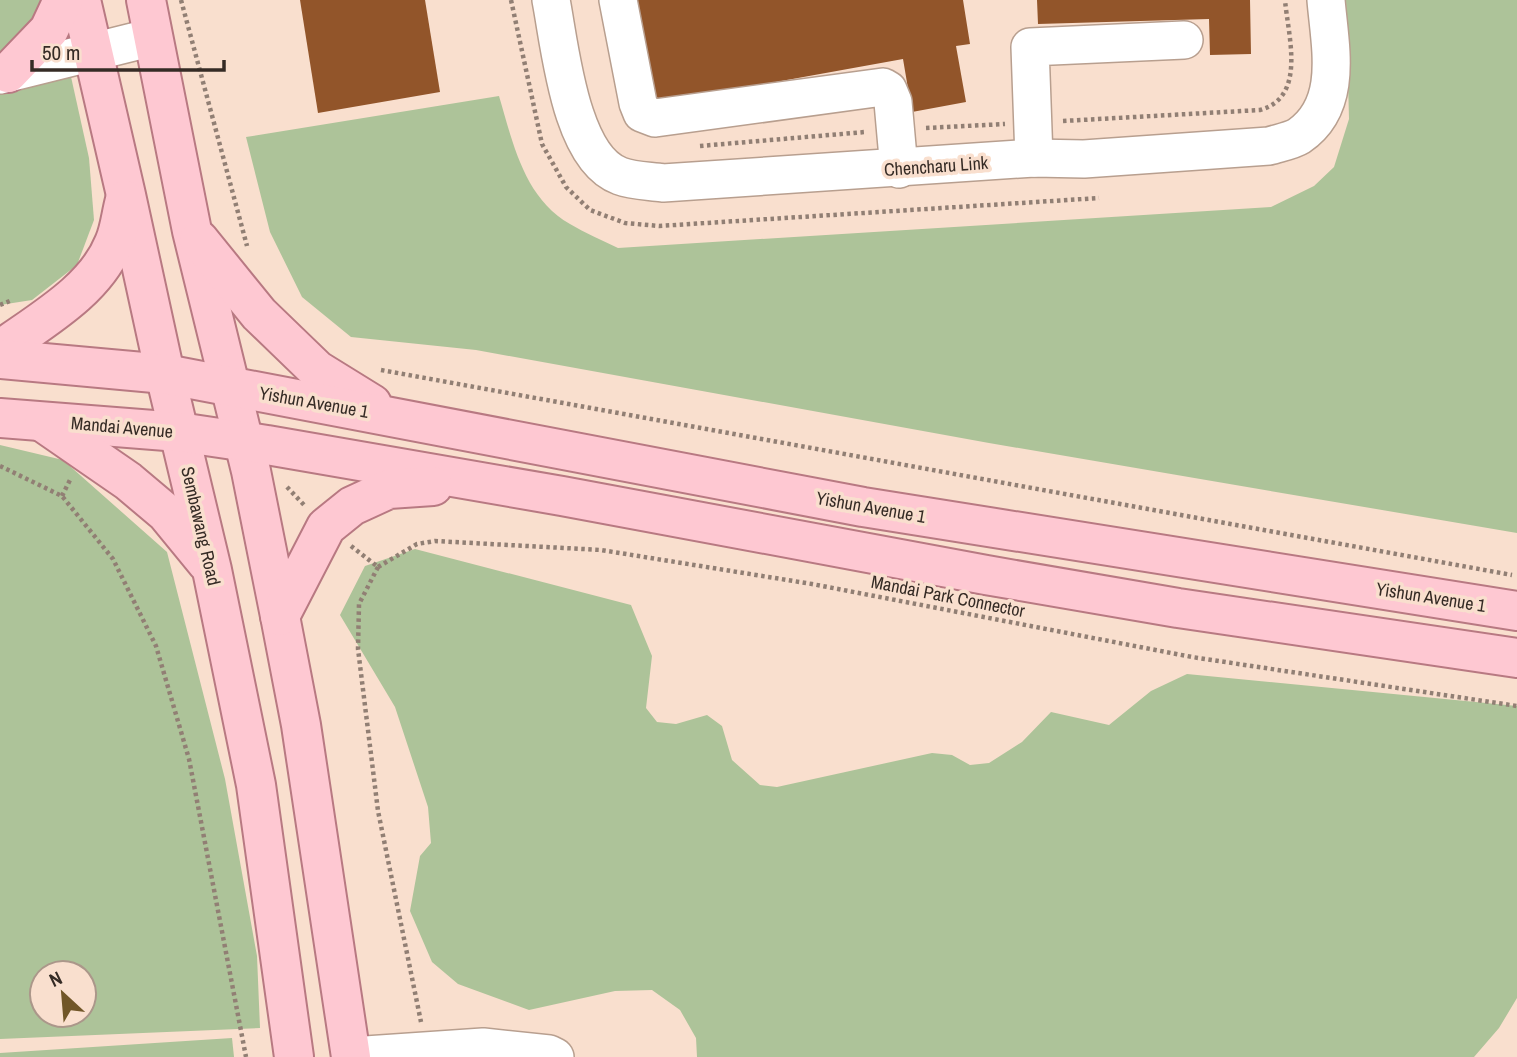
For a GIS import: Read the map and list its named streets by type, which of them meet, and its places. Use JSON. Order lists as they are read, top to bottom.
{
  "streets": {
    "main road": ["Yishun Avenue 1", "Mandai Avenue", "Sembawang Road"],
    "street": ["Chencharu Link"],
    "path": ["Mandai Park Connector"]
  },
  "crossings": [
    ["Mandai Avenue", "Sembawang Road"]
  ],
  "scale_bar": "50 m",
  "north": "top left"
}
